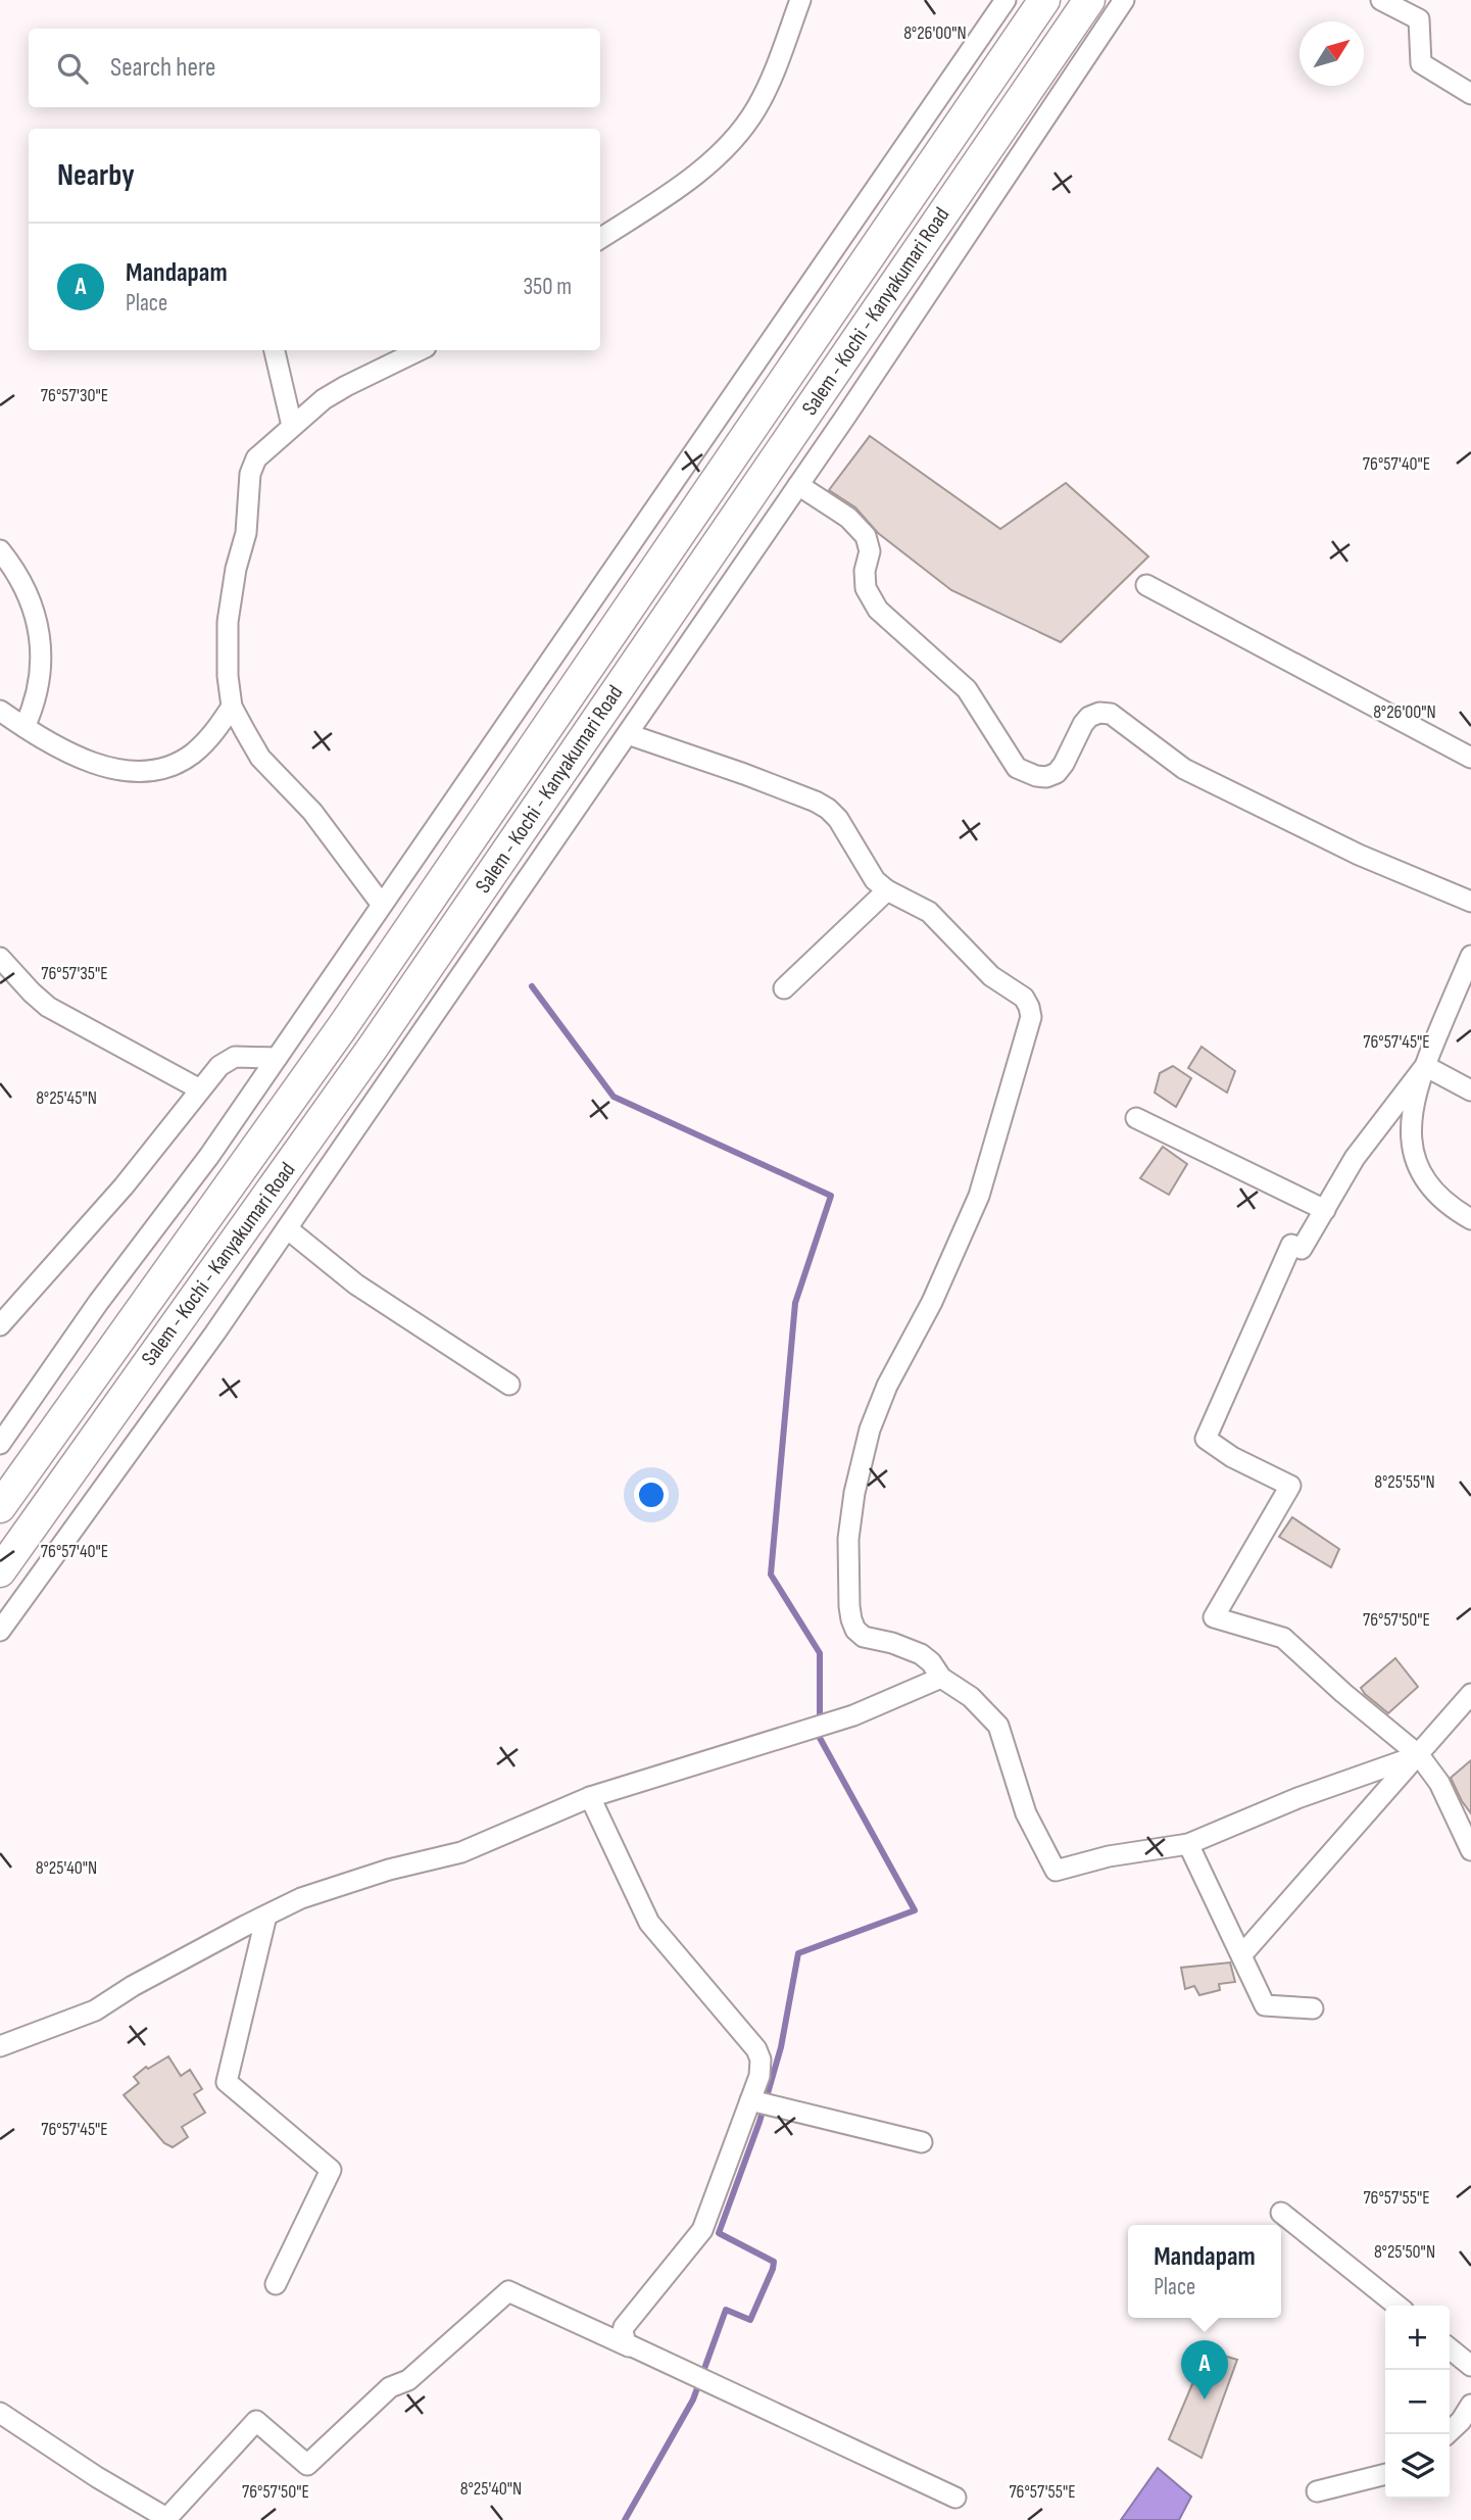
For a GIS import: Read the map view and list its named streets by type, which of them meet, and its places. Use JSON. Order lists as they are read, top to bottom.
{
  "streets": {
    "highway": ["Salem - Kochi - Kanyakumari Road"]
  },
  "north": "top right",
  "page": {
    "search": "Search here",
    "heading": "Nearby",
    "list": [
      {
        "mark": "A",
        "name": "Mandapam",
        "note": "Place",
        "value": "350 m"
      }
    ],
    "popup": ["Mandapam", "Place"],
    "map_buttons": ["+", "−"],
    "pins": "A"
  },
  "coordinates": [
    "8°26'00\"N",
    "76°57'30\"E",
    "76°57'40\"E",
    "76°57'35\"E",
    "76°57'45\"E",
    "8°25'45\"N",
    "8°25'55\"N",
    "76°57'50\"E",
    "8°25'40\"N",
    "76°57'55\"E",
    "8°25'50\"N"
  ]
}
